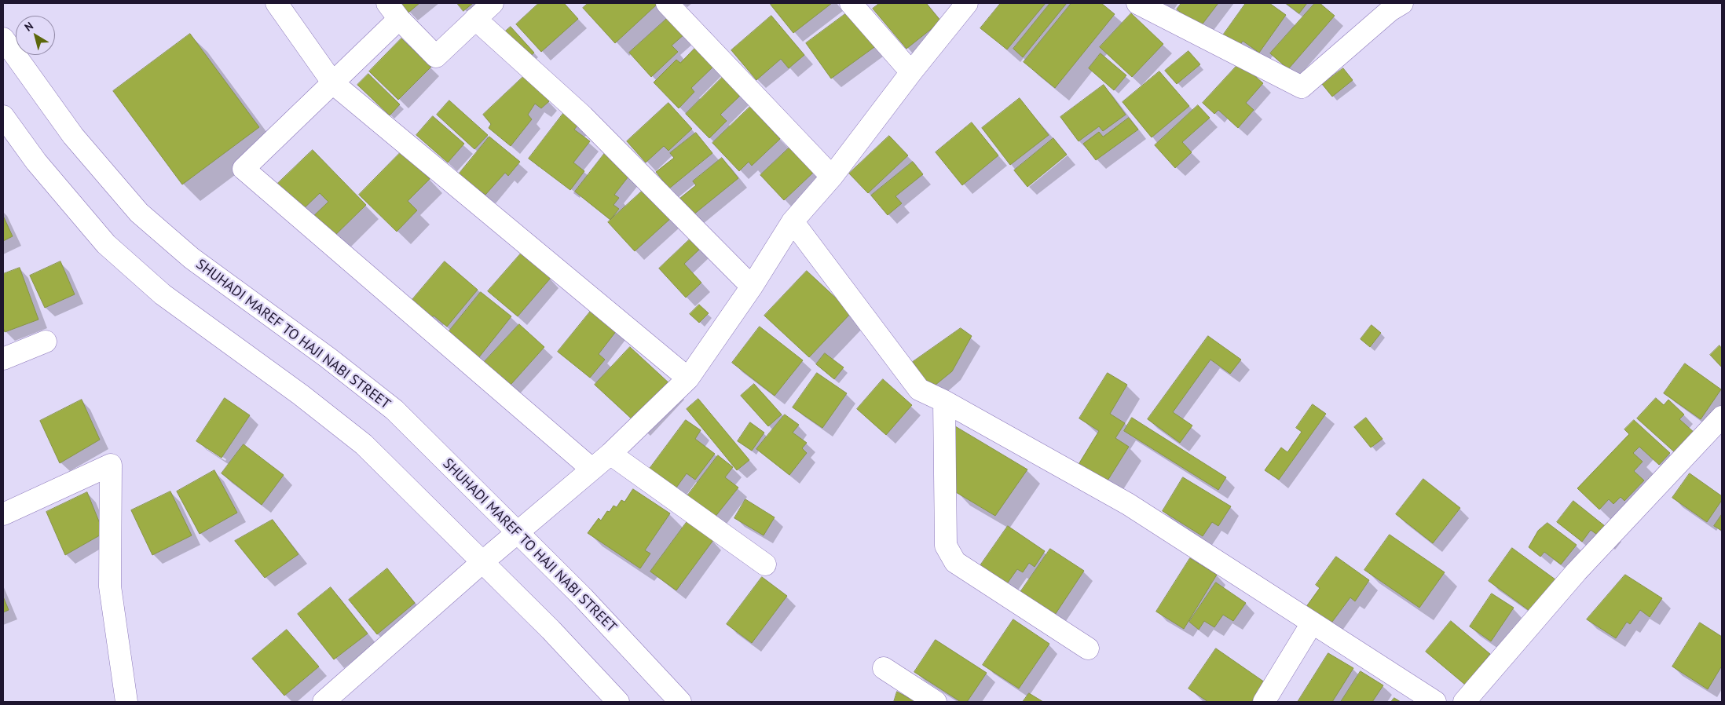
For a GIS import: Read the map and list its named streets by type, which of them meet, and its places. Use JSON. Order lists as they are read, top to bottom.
{
  "streets": {
    "street": ["SHUHADI MAREF TO HAJI NABI STREET"]
  },
  "north": "top left"
}
